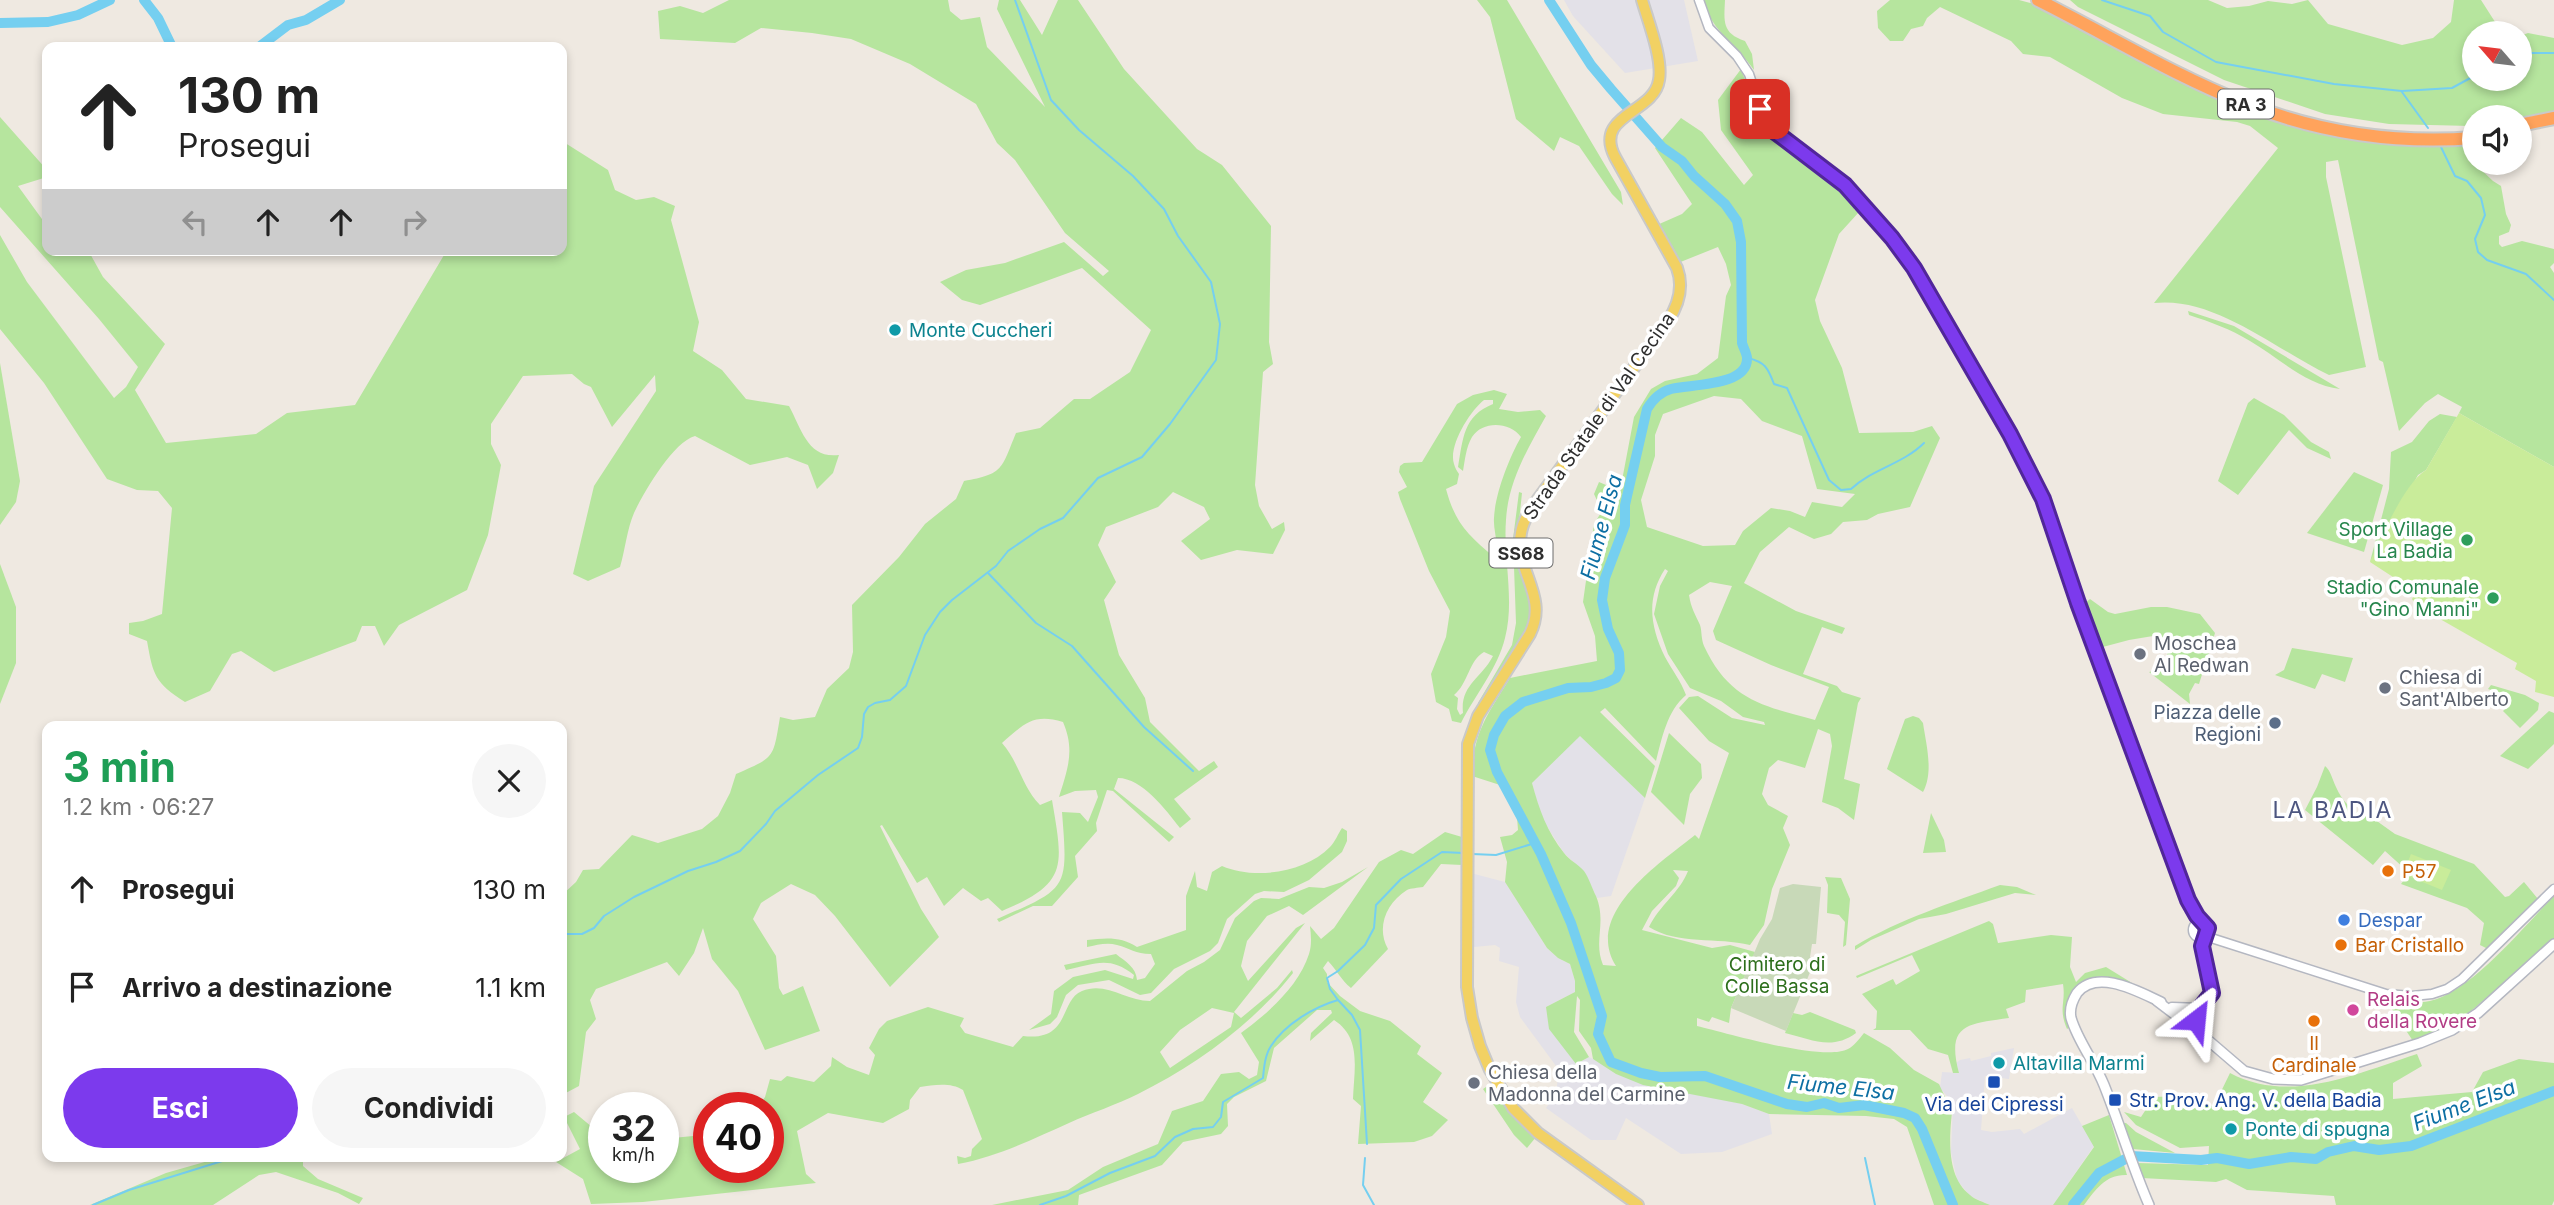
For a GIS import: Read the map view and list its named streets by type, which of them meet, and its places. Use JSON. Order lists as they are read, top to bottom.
{
  "streets": {
    "highway": ["RA 3"],
    "main road": ["Strada Statale di Val Cecina", "SS68"]
  },
  "districts": ["LA BADIA"],
  "water": ["Fiume Elsa"],
  "parks": ["Cimitero di Colle Bassa"],
  "places": {
    "other": [
      "Monte Cuccheri",
      "Sport Village La Badia",
      "Stadio Comunale \"Gino Manni\"",
      "Moschea Al Redwan",
      "Chiesa di Sant'Alberto",
      "Piazza delle Regioni",
      "P57",
      "Despar",
      "Bar Cristallo",
      "Relais della Rovere",
      "Il Cardinale",
      "Altavilla Marmi",
      "Chiesa della Madonna del Carmine",
      "Ponte di spugna"
    ],
    "transit": ["Via dei Cipressi", "Str. Prov. Ang. V. della Badia"]
  },
  "north": "top left",
  "page": {
    "turn": ["130 m", "Prosegui"],
    "heading": ["3 min", "1.2 km · 06:27"],
    "list": [
      {
        "name": "Prosegui",
        "value": "130 m"
      },
      {
        "name": "Arrivo a destinazione",
        "value": "1.1 km"
      }
    ],
    "buttons": ["Esci", "Condividi"],
    "speed": "32 km/h",
    "limit": "40"
  }
}
